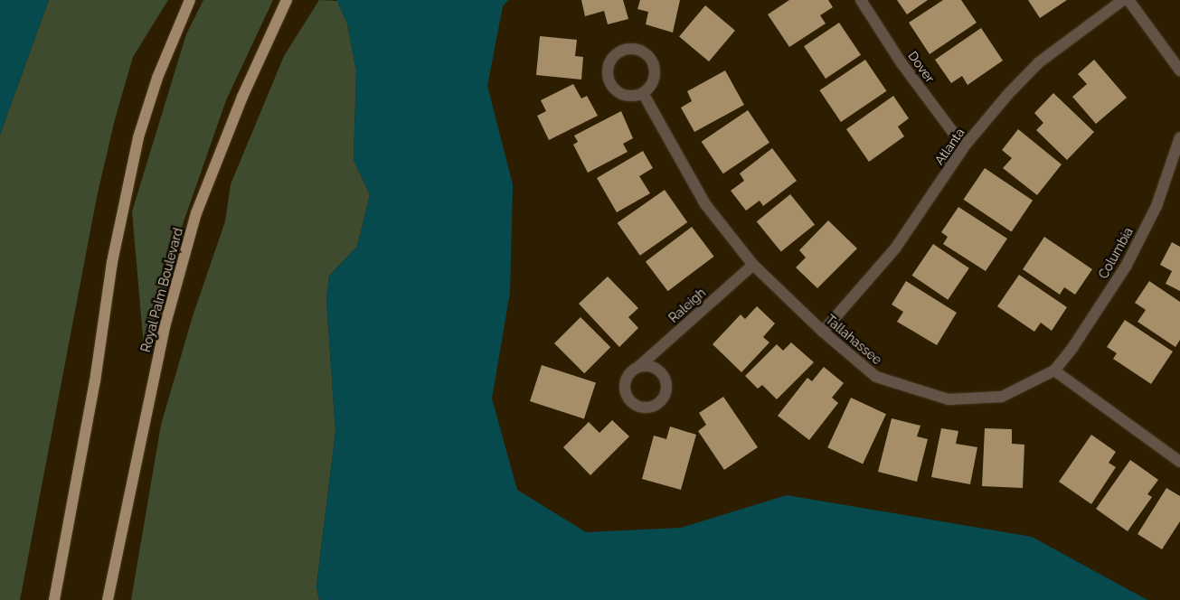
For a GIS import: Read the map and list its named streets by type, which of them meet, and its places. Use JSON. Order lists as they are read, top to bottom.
{
  "streets": {
    "main road": ["Royal Palm Boulevard"],
    "street": [
      "Dover",
      "Atlanta",
      "Columbia",
      "Raleigh",
      "Tallahassee"
    ]
  },
  "crossings": [
    ["Dover", "Atlanta"],
    ["Atlanta", "Tallahassee"],
    ["Columbia", "Tallahassee"],
    ["Raleigh", "Tallahassee"]
  ]
}
